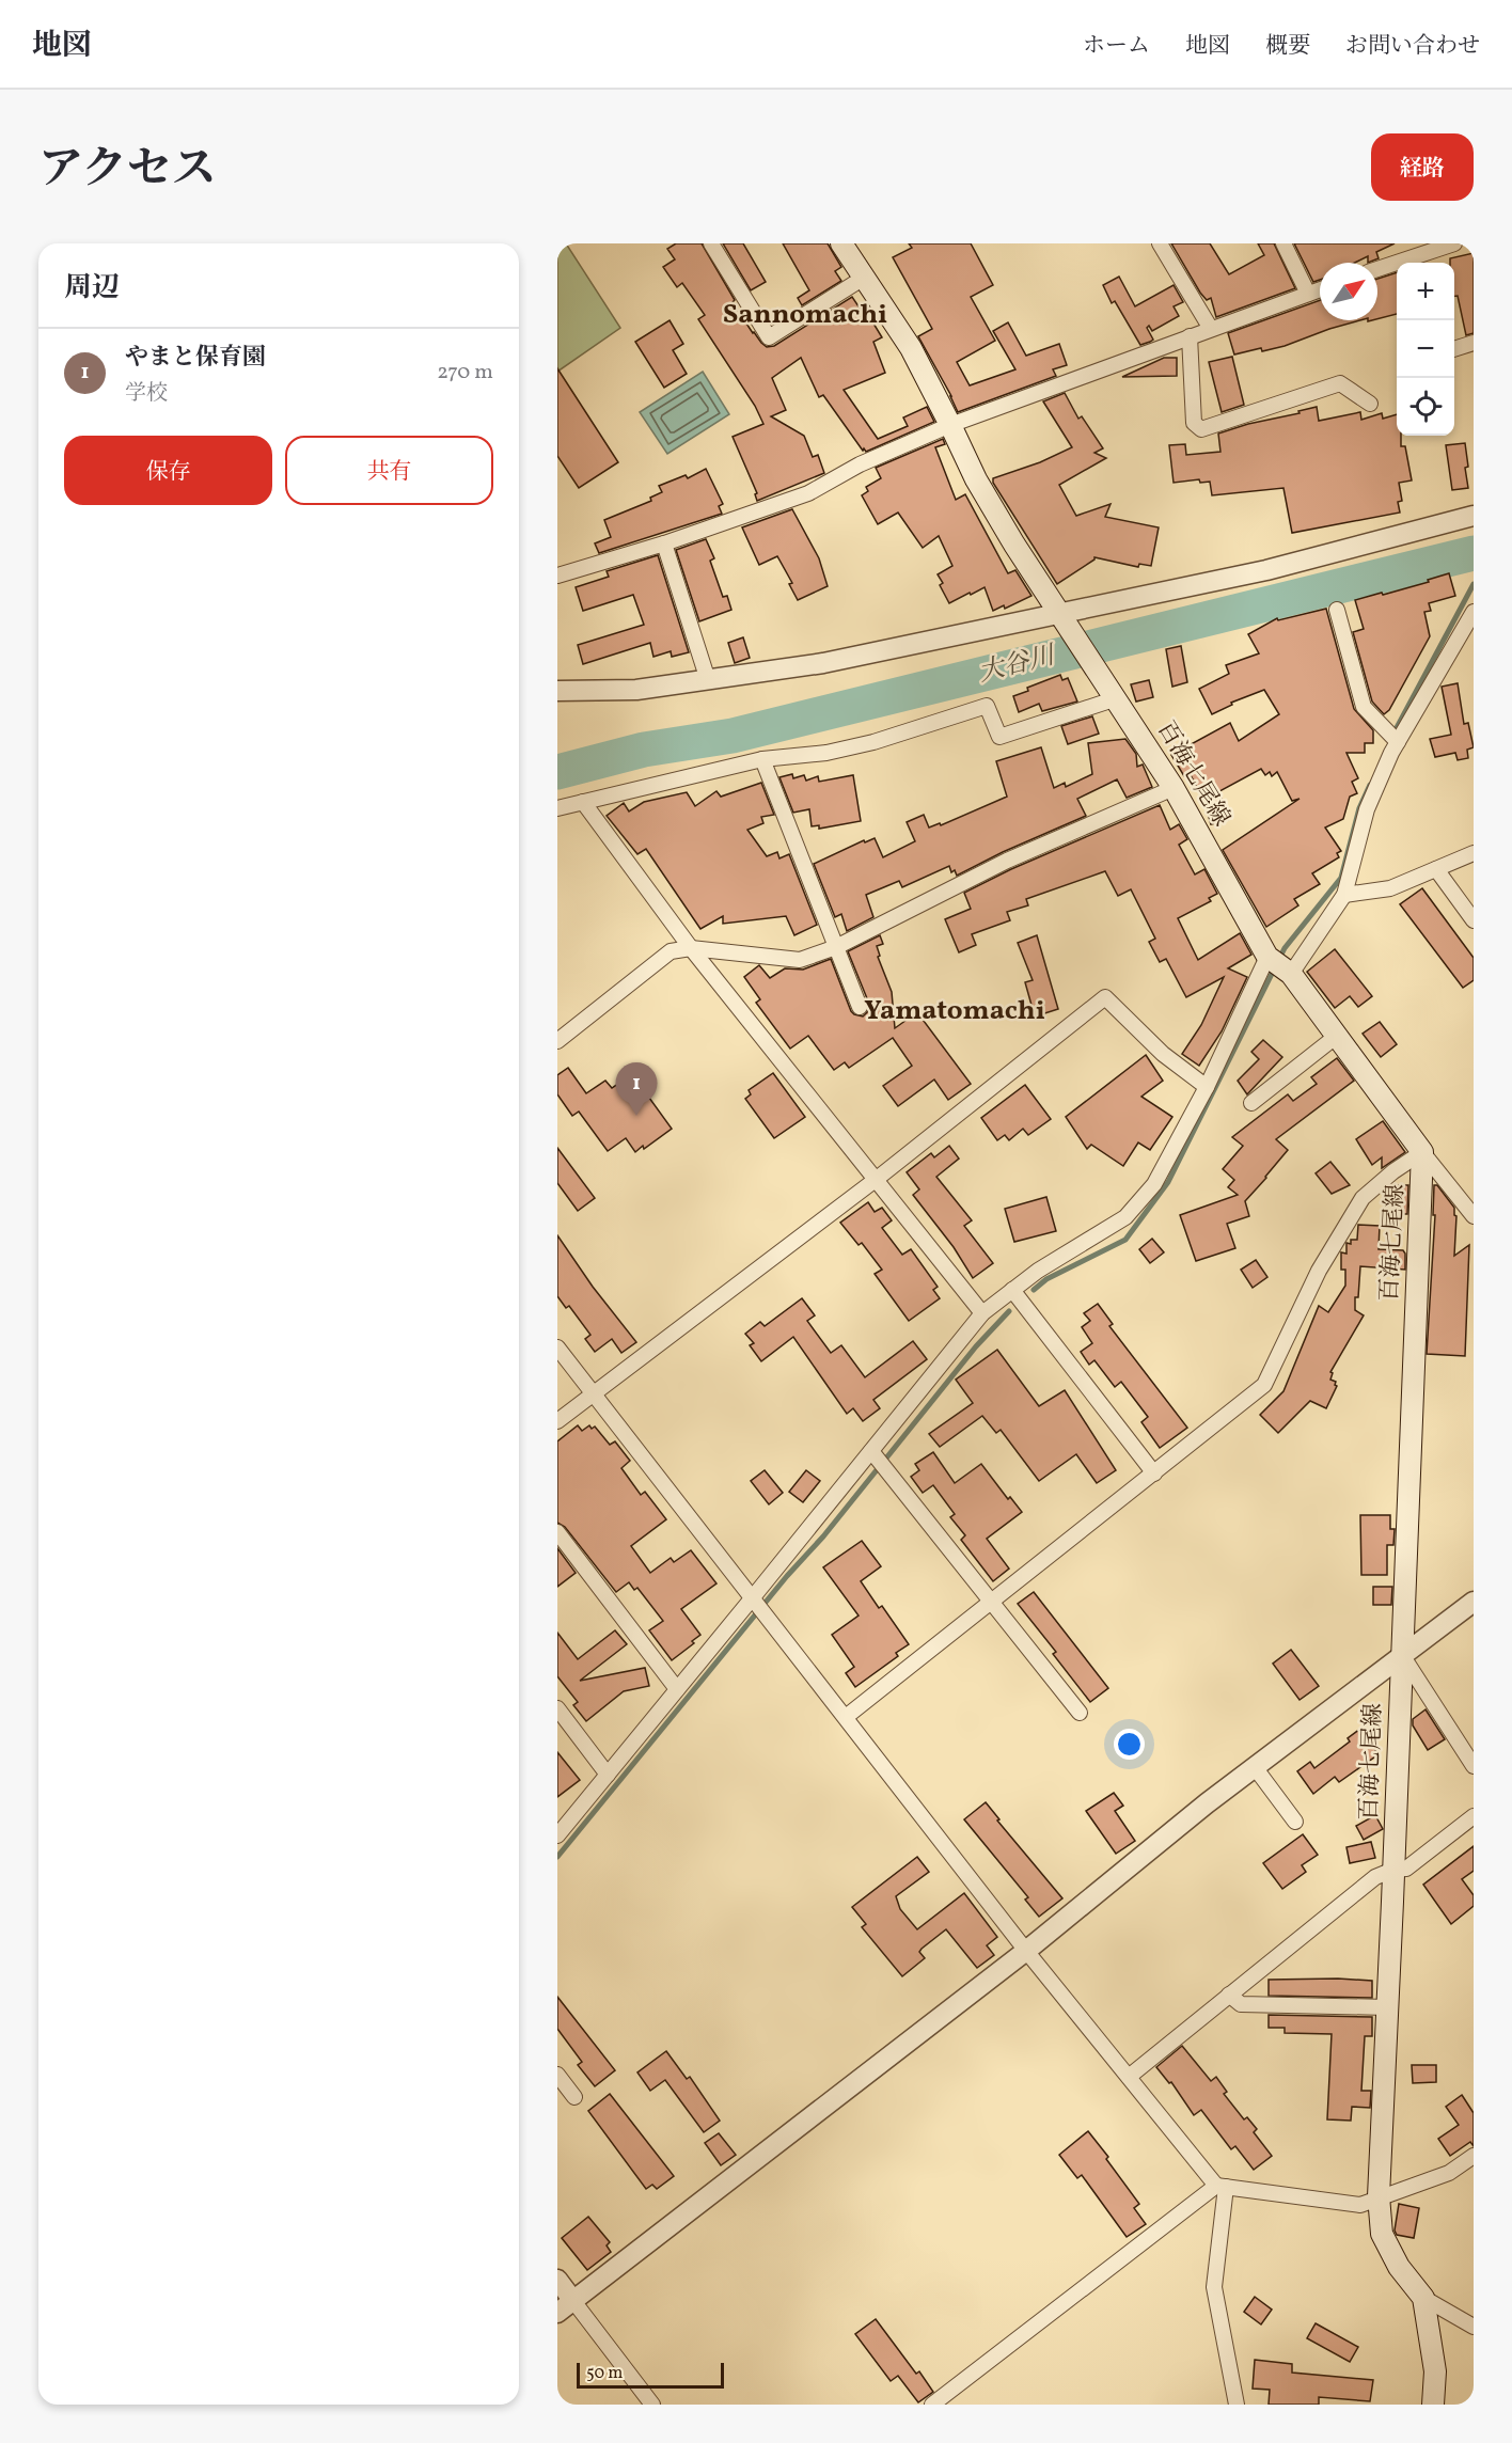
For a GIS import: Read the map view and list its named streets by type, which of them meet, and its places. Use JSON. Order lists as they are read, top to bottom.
{
  "streets": {
    "main road": ["百海七尾線"]
  },
  "districts": ["Sannomachi", "Yamatomachi"],
  "water": ["大谷川"],
  "scale_bar": "50 m",
  "north": "top right",
  "page": {
    "header": "地図",
    "nav": [
      "ホーム",
      "地図",
      "概要",
      "お問い合わせ"
    ],
    "title": "アクセス",
    "buttons": [
      "経路",
      ["保存", "共有"]
    ],
    "heading": "周辺",
    "map_buttons": ["+", "−"],
    "list": [
      {
        "mark": "1",
        "name": "やまと保育園",
        "note": "学校",
        "value": "270 m"
      }
    ],
    "pins": "1",
    "scale": "50 m"
  }
}
